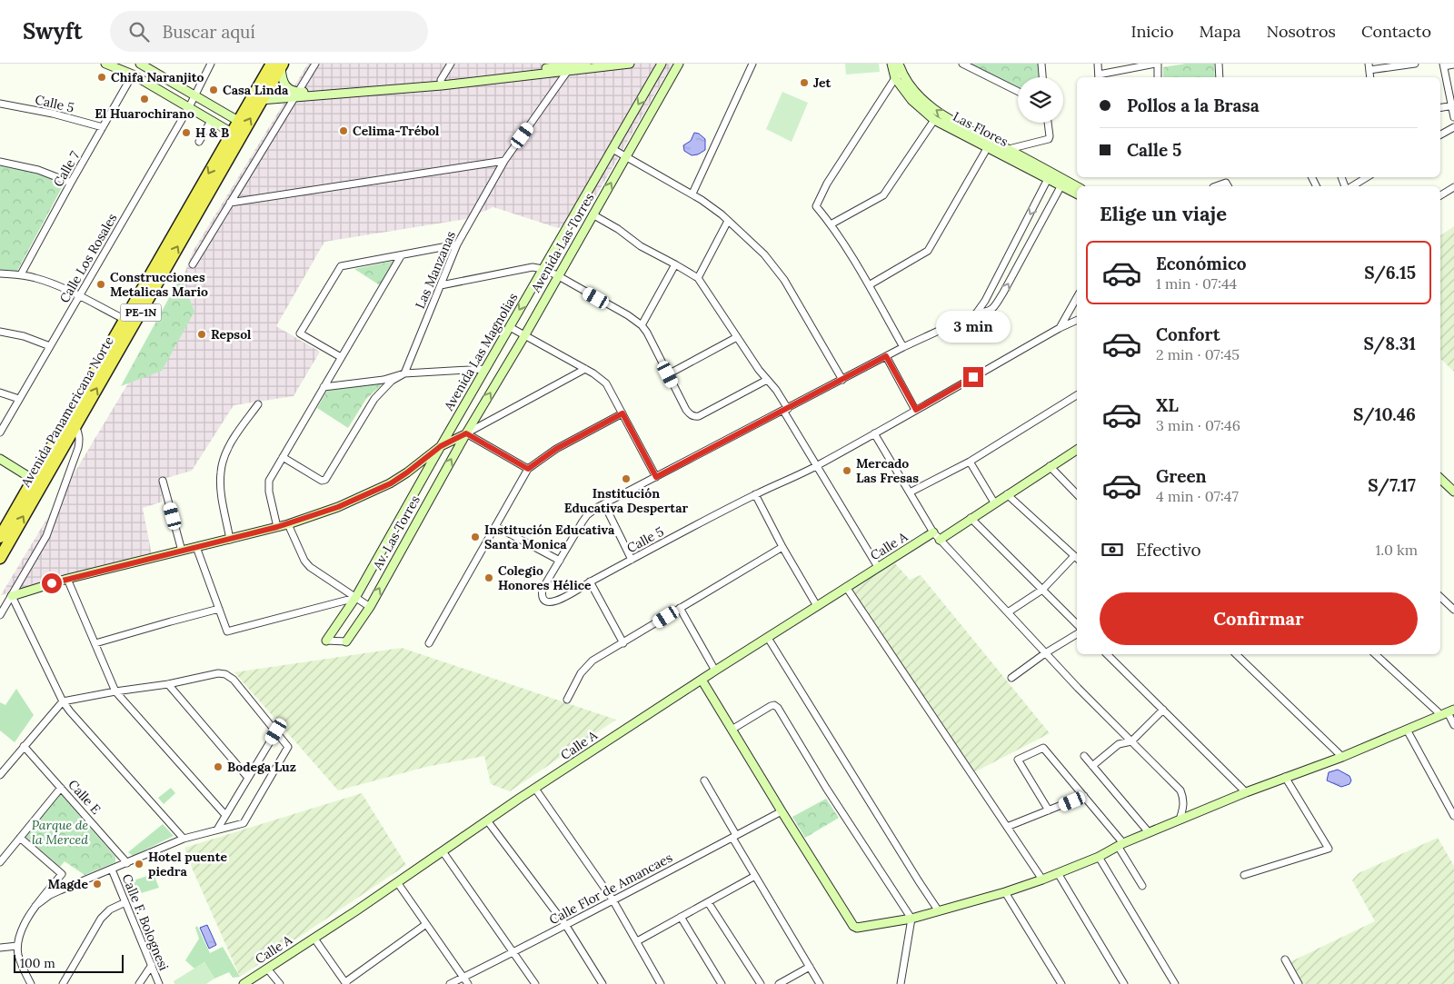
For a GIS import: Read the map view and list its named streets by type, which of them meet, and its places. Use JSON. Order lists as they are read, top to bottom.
{
  "streets": {
    "highway": ["PE-1N", "Avenida Panamericana Norte"],
    "street": [
      "Calle 5",
      "Las Flores",
      "Calle 7",
      "Avenida Las Torres",
      "Calle Los Rosales",
      "Las Manzanas",
      "Avenida Las Magnolias",
      "Av. Las Torres",
      "Calle A",
      "Calle E",
      "Calle Flor de Amancaes",
      "Calle F. Bolognesi"
    ]
  },
  "crossings": [
    ["Calle 5", "Las Flores"],
    ["Calle 5", "Calle 7"],
    ["Avenida Las Torres", "Avenida Las Magnolias"],
    ["Avenida Las Torres", "Av. Las Torres"],
    ["PE-1N", "Avenida Panamericana Norte"],
    ["Avenida Las Magnolias", "Av. Las Torres"]
  ],
  "parks": ["Parque de la Merced"],
  "places": [
    "Chifa Naranjito",
    "Jet",
    "Casa Linda",
    "El Huarochirano",
    "Celima-Trébol",
    "H & B",
    "Construcciones Metalicas Mario",
    "Repsol",
    "Mercado Las Fresas",
    "Institución Educativa Despertar",
    "Institución Educativa Santa Monica",
    "Colegio Honores Hélice",
    "Bodega Luz",
    "Hotel puente piedra",
    "Magde"
  ],
  "scale_bar": "100 m",
  "page": {
    "header": "Swyft",
    "search": "Buscar aquí",
    "nav": [
      "Inicio",
      "Mapa",
      "Nosotros",
      "Contacto"
    ],
    "banner": ["Pollos a la Brasa", "Calle 5"],
    "heading": "Elige un viaje",
    "list": [
      {
        "name": "Económico",
        "note": "1 min · 07:44",
        "value": "S/6.15"
      },
      {
        "name": "Confort",
        "note": "2 min · 07:45",
        "value": "S/8.31"
      },
      {
        "name": "XL",
        "note": "3 min · 07:46",
        "value": "S/10.46"
      },
      {
        "name": "Green",
        "note": "4 min · 07:47",
        "value": "S/7.17"
      }
    ],
    "bubble": "3 min",
    "pay": ["Efectivo", "1.0 km"],
    "buttons": "Confirmar",
    "scale": "100 m"
  }
}
